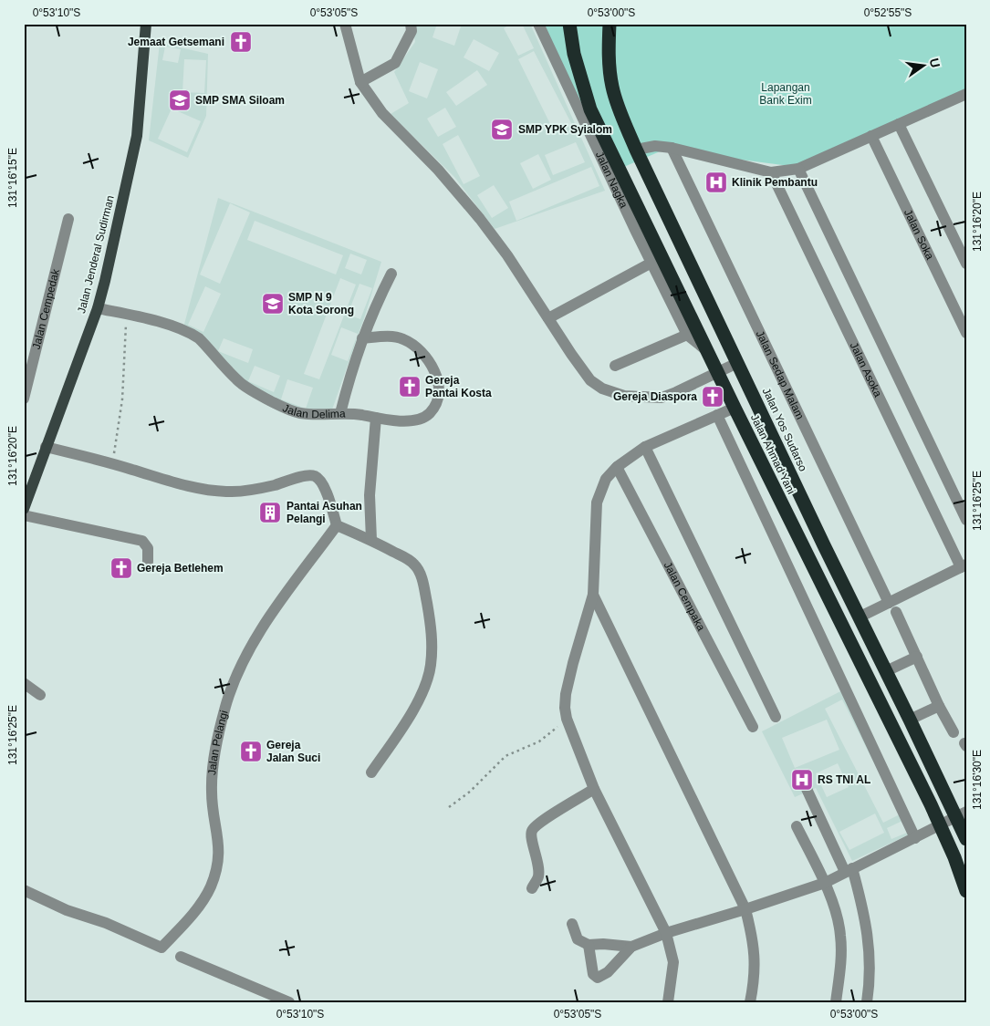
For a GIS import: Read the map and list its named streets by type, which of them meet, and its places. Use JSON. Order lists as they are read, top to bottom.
{
  "streets": {
    "highway": ["Jalan Yos Sudarso", "Jalan Ahmad Yani"],
    "main road": ["Jalan Jenderal Sudirman"],
    "street": [
      "Jalan Nagka",
      "Jalan Soka",
      "Jalan Cempedak",
      "Jalan Asoka",
      "Jalan Sedap Malam",
      "Jalan Delima",
      "Jalan Cempaka",
      "Jalan Pelangi"
    ]
  },
  "crossings": [
    ["Jalan Jenderal Sudirman", "Jalan Delima"]
  ],
  "parks": ["Lapangan Bank Exim"],
  "places": {
    "church": [
      "Jemaat Getsemani",
      "Gereja Pantai Kosta",
      "Gereja Diaspora",
      "Gereja Betlehem",
      "Gereja Jalan Suci"
    ],
    "school or university": ["SMP SMA Siloam", "SMP YPK Syialom", "SMP N 9 Kota Sorong"],
    "hospital": ["Klinik Pembantu", "RS TNI AL"],
    "building": ["Pantai Asuhan Pelangi"]
  },
  "north": "right",
  "coordinates": [
    "0°53'10\"S",
    "0°53'05\"S",
    "0°53'00\"S",
    "0°52'55\"S",
    "131°16'15\"E",
    "131°16'20\"E",
    "131°16'25\"E",
    "131°16'30\"E"
  ]
}
